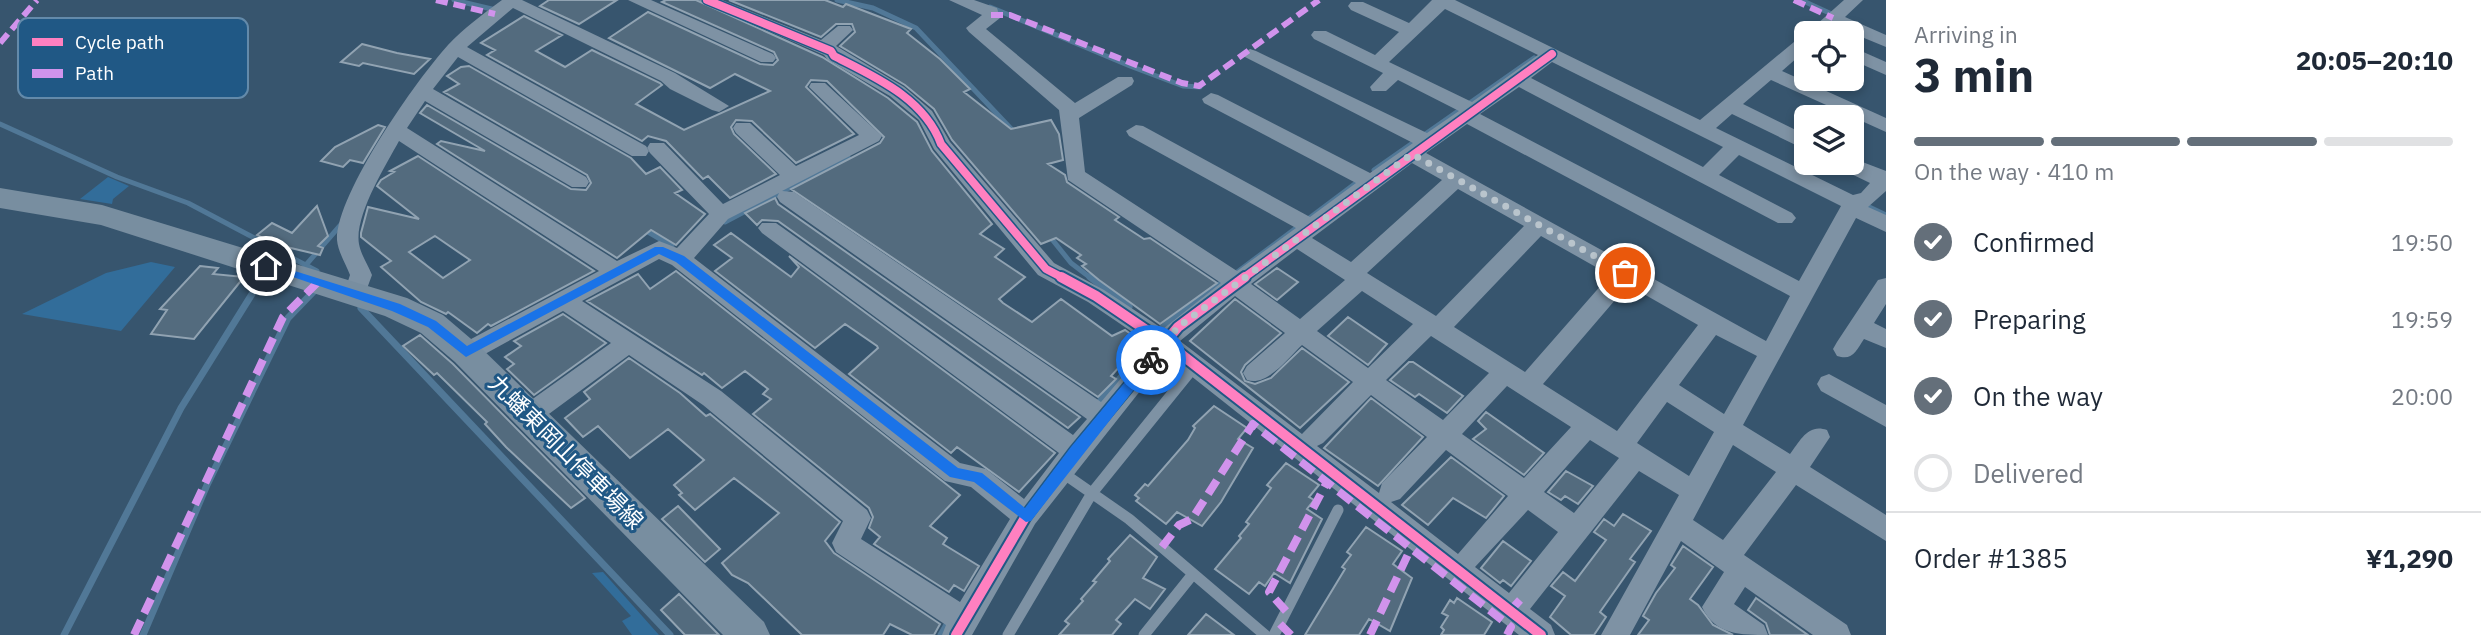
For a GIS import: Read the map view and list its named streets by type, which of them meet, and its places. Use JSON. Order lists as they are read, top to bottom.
{
  "streets": {
    "main road": ["九蟠東岡山停車場線"]
  },
  "legend": ["Cycle path", "Path"],
  "page": {
    "heading": ["3 min", "Arriving in", "20:05–20:10"],
    "panel": ["Order #1385", "¥1,290"],
    "bar": "On the way · 410 m",
    "list": [
      ["Confirmed", "19:50"],
      ["Preparing", "19:59"],
      ["On the way", "20:00"],
      "Delivered"
    ]
  }
}
